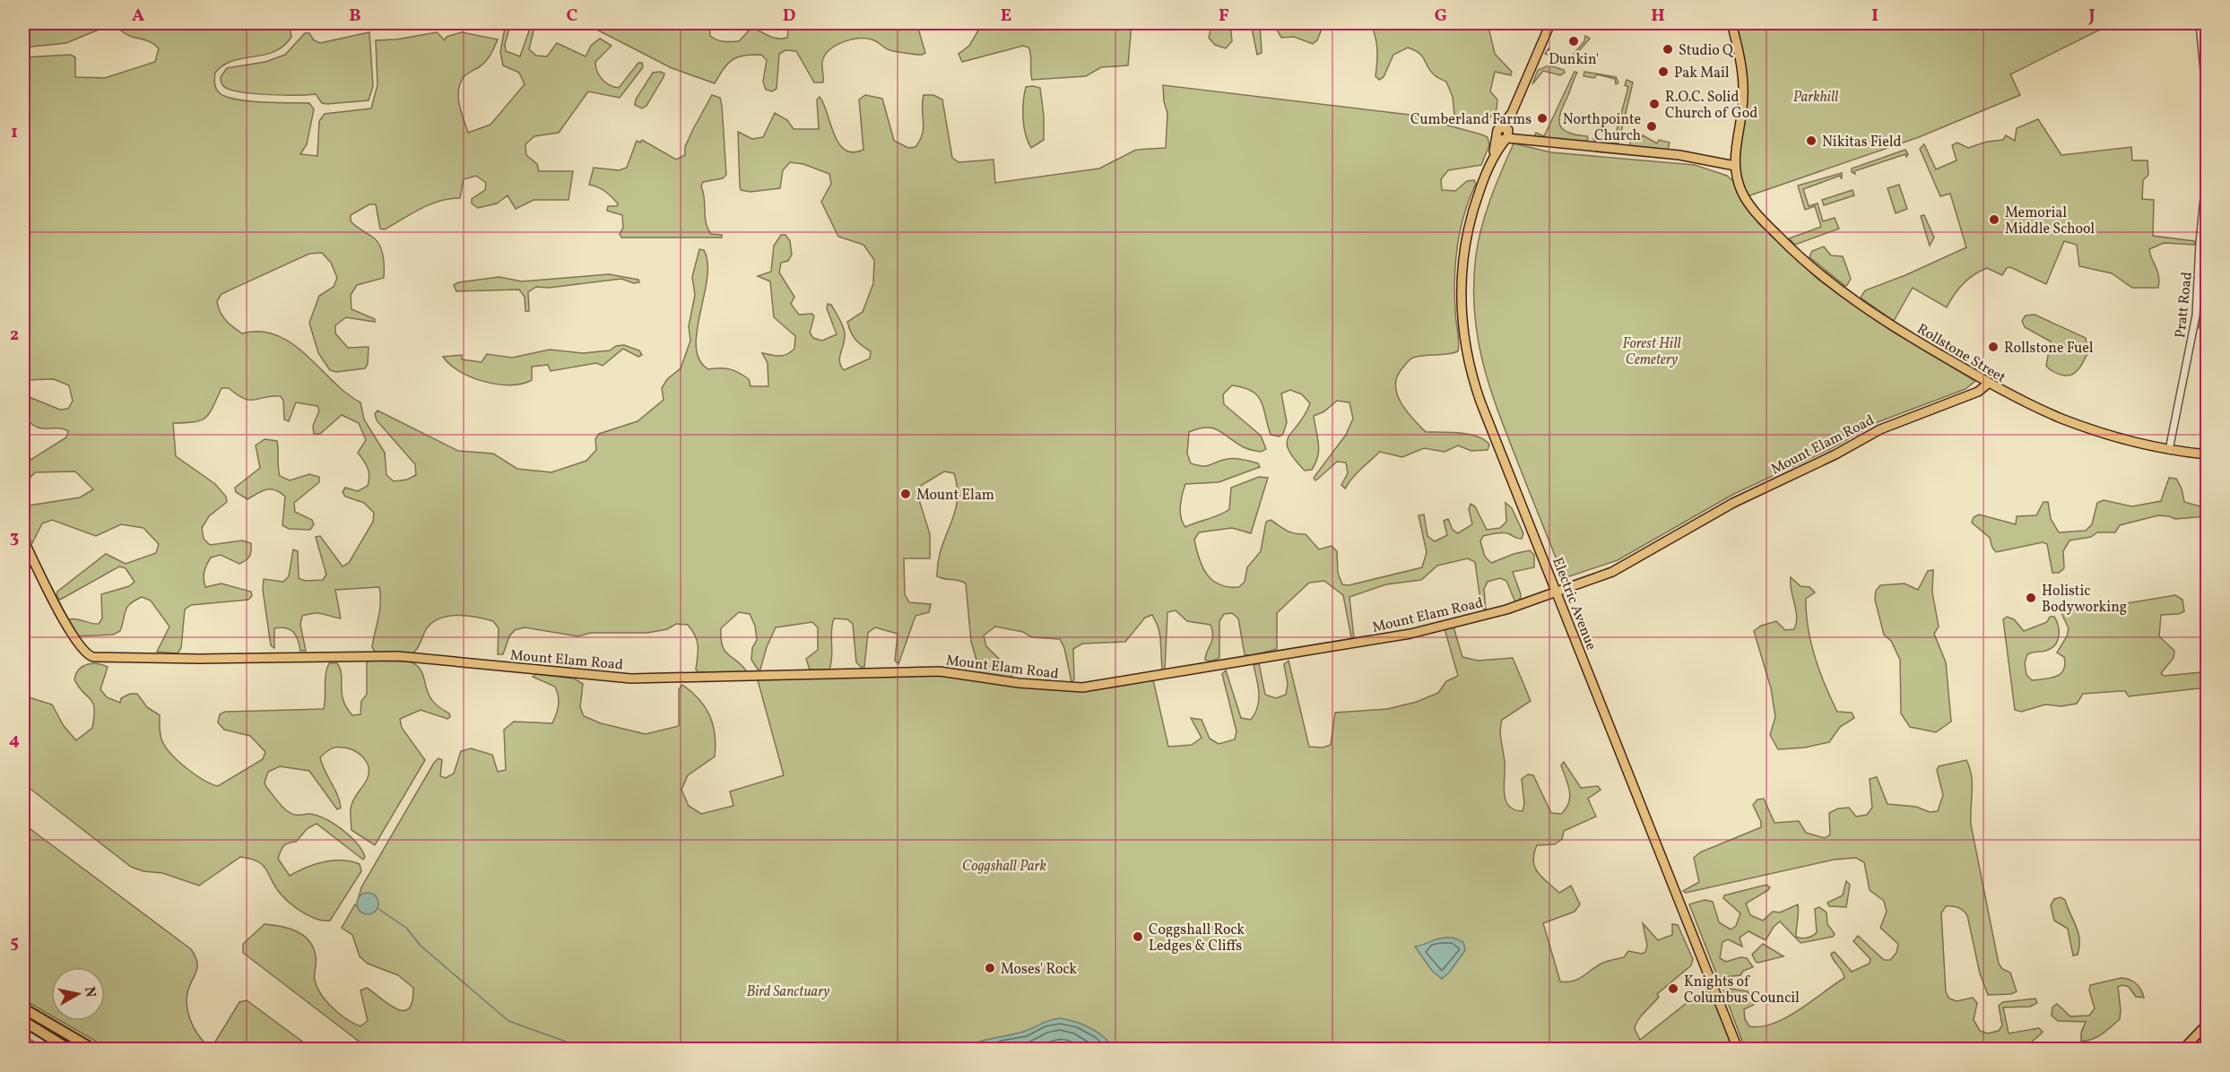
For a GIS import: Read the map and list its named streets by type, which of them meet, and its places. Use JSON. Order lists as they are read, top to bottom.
{
  "streets": {
    "main road": ["Rollstone Street", "Mount Elam Road", "Electric Avenue"],
    "street": ["Pratt Road"]
  },
  "crossings": [
    ["Pratt Road", "Rollstone Street"],
    ["Rollstone Street", "Mount Elam Road"],
    ["Mount Elam Road", "Electric Avenue"]
  ],
  "parks": [
    "Parkhill",
    "Forest Hill Cemetery",
    "Coggshall Park",
    "Bird Sanctuary"
  ],
  "places": [
    "Dunkin'",
    "Studio Q",
    "Pak Mail",
    "R.O.C. Solid Church of God",
    "Cumberland Farms",
    "Northpointe Church",
    "Nikitas Field",
    "Memorial Middle School",
    "Rollstone Fuel",
    "Mount Elam",
    "Holistic Bodyworking",
    "Coggshall Rock Ledges & Cliffs",
    "Moses' Rock",
    "Knights of Columbus Council"
  ],
  "north": "right",
  "grid": {
    "columns": [
      "A",
      "B",
      "C",
      "D",
      "E",
      "F",
      "G",
      "H",
      "I",
      "J"
    ],
    "rows": [
      "1",
      "2",
      "3",
      "4",
      "5"
    ]
  }
}
